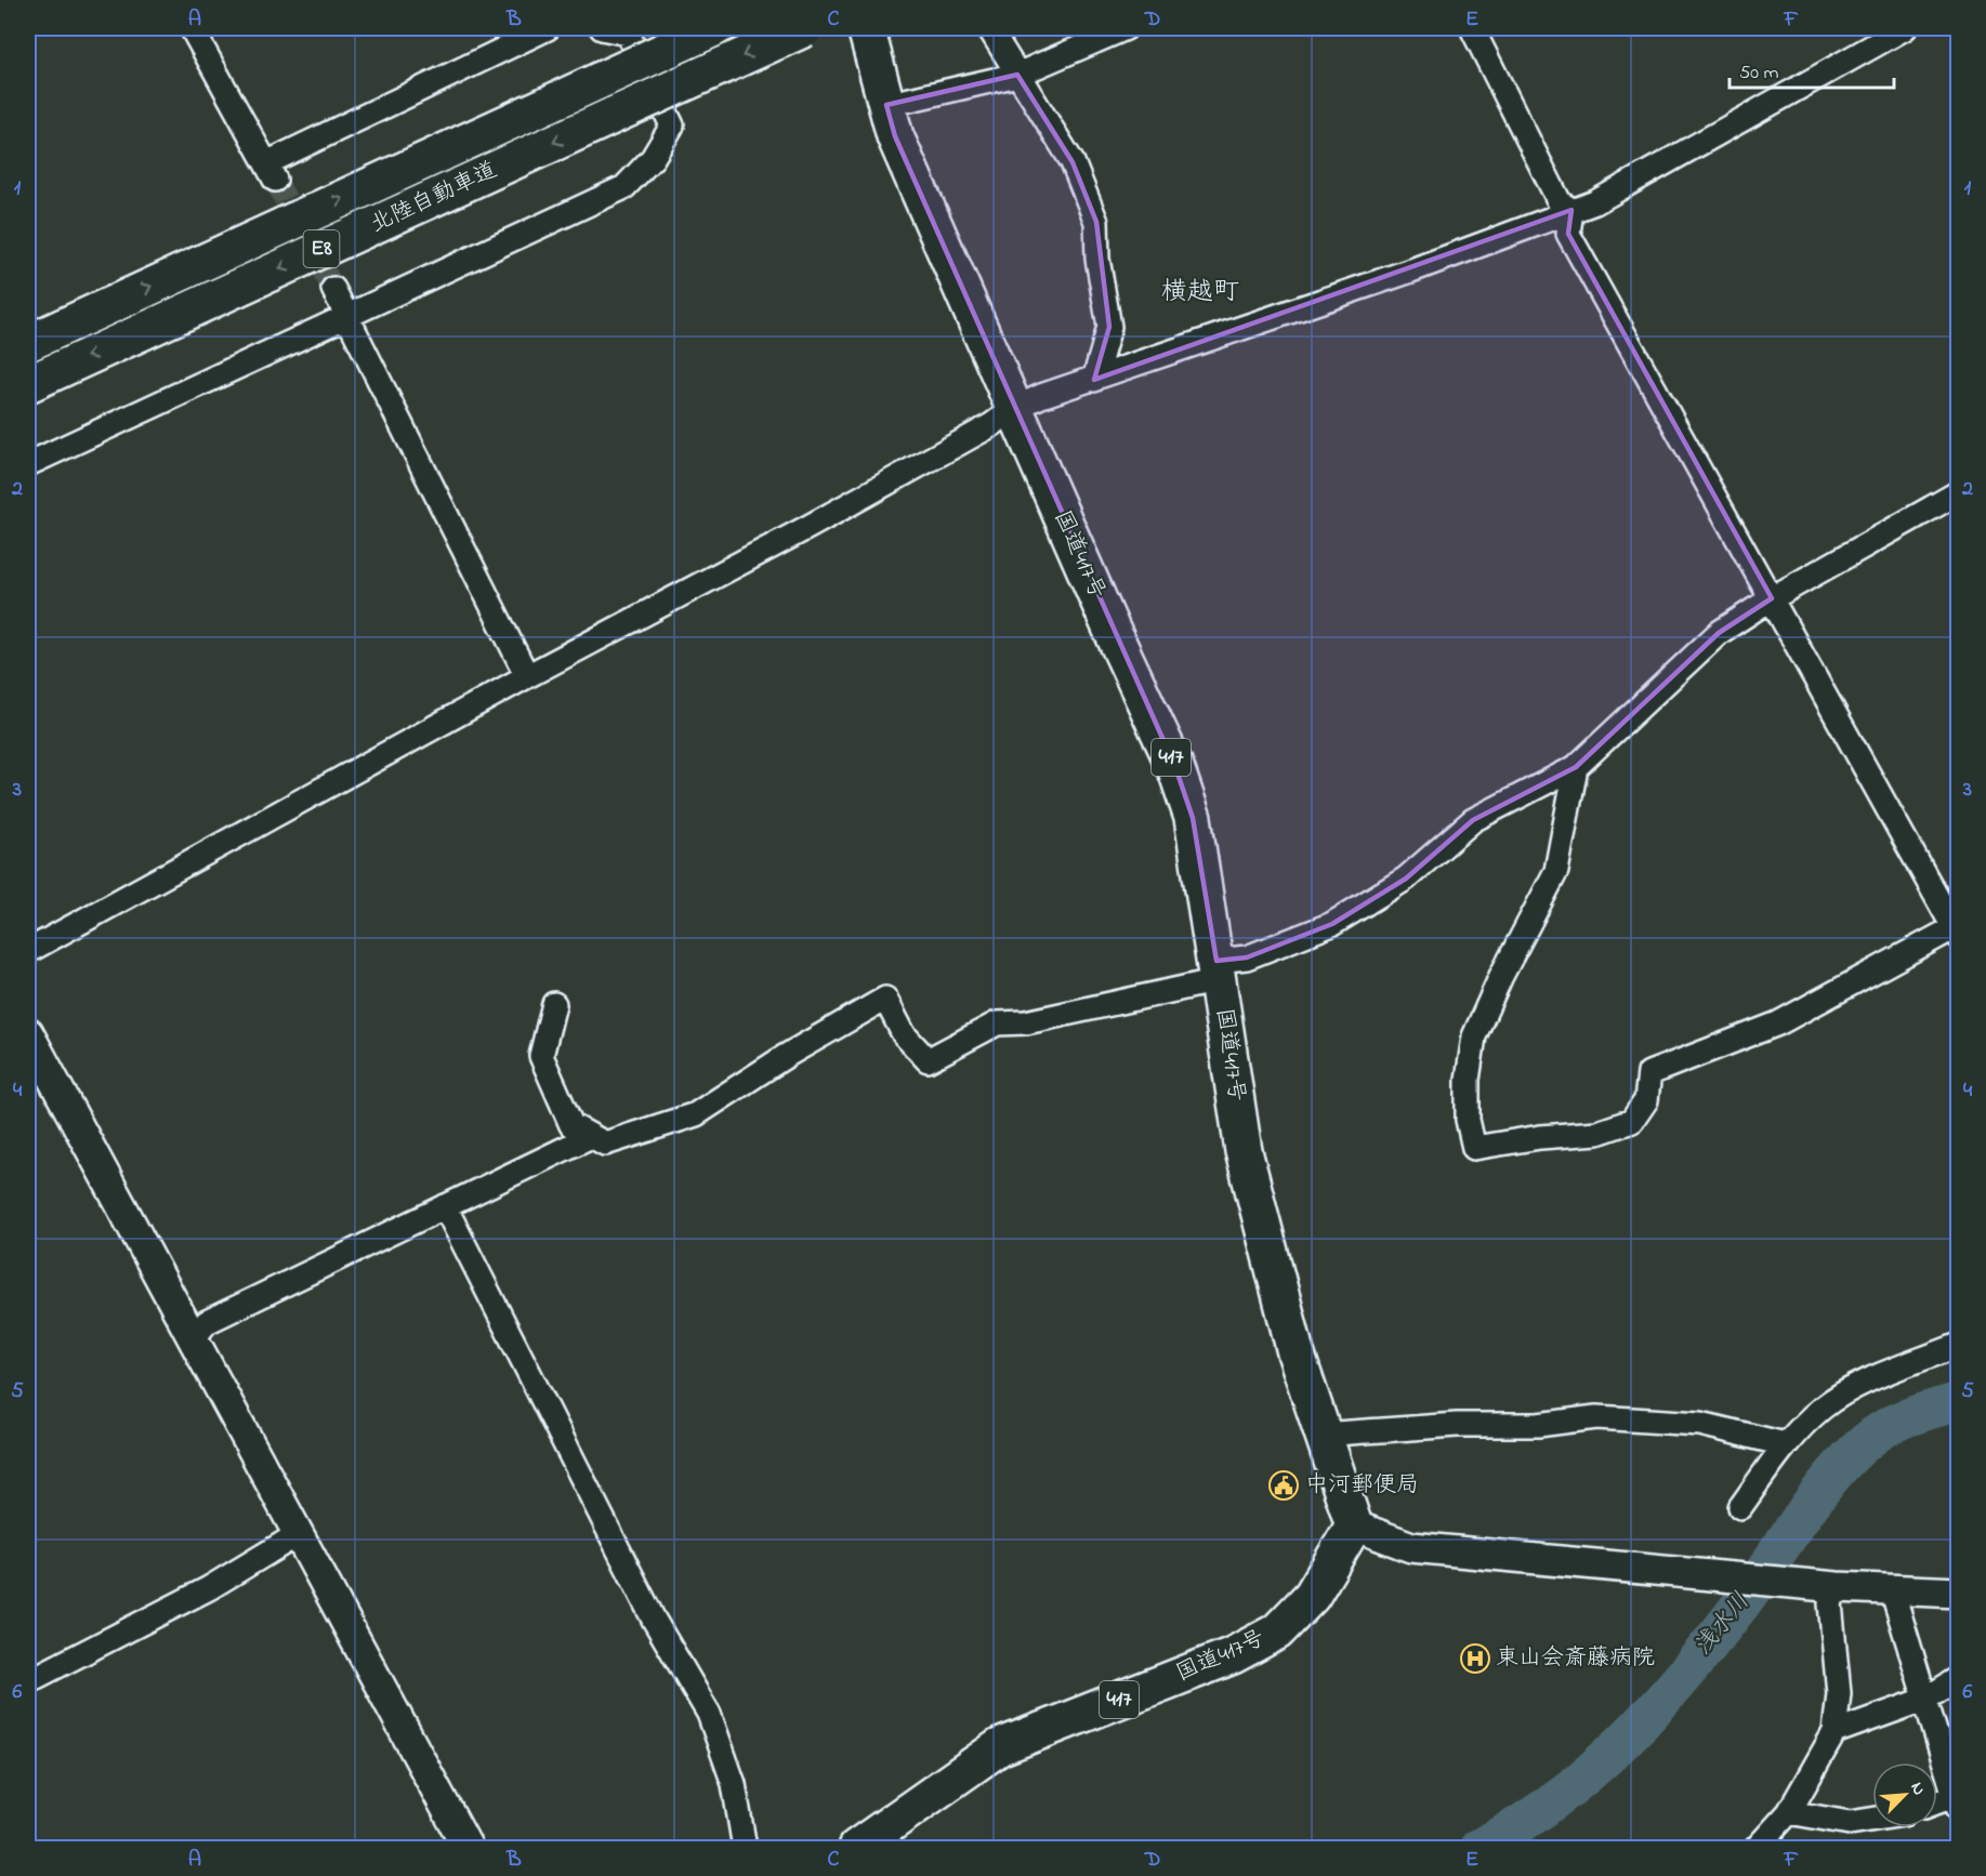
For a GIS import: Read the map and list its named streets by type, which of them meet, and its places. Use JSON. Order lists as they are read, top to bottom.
{
  "streets": {
    "highway": [
      "北陸自動車道",
      "E8",
      "国道417号",
      "417"
    ]
  },
  "districts": ["横越町"],
  "water": ["浅水川"],
  "places": {
    "public building": ["中河郵便局"],
    "hospital": ["東山会斎藤病院"]
  },
  "scale_bar": "50 m",
  "north": "top right",
  "grid": {
    "columns": [
      "A",
      "B",
      "C",
      "D",
      "E",
      "F"
    ],
    "rows": [
      "1",
      "2",
      "3",
      "4",
      "5",
      "6"
    ]
  }
}
